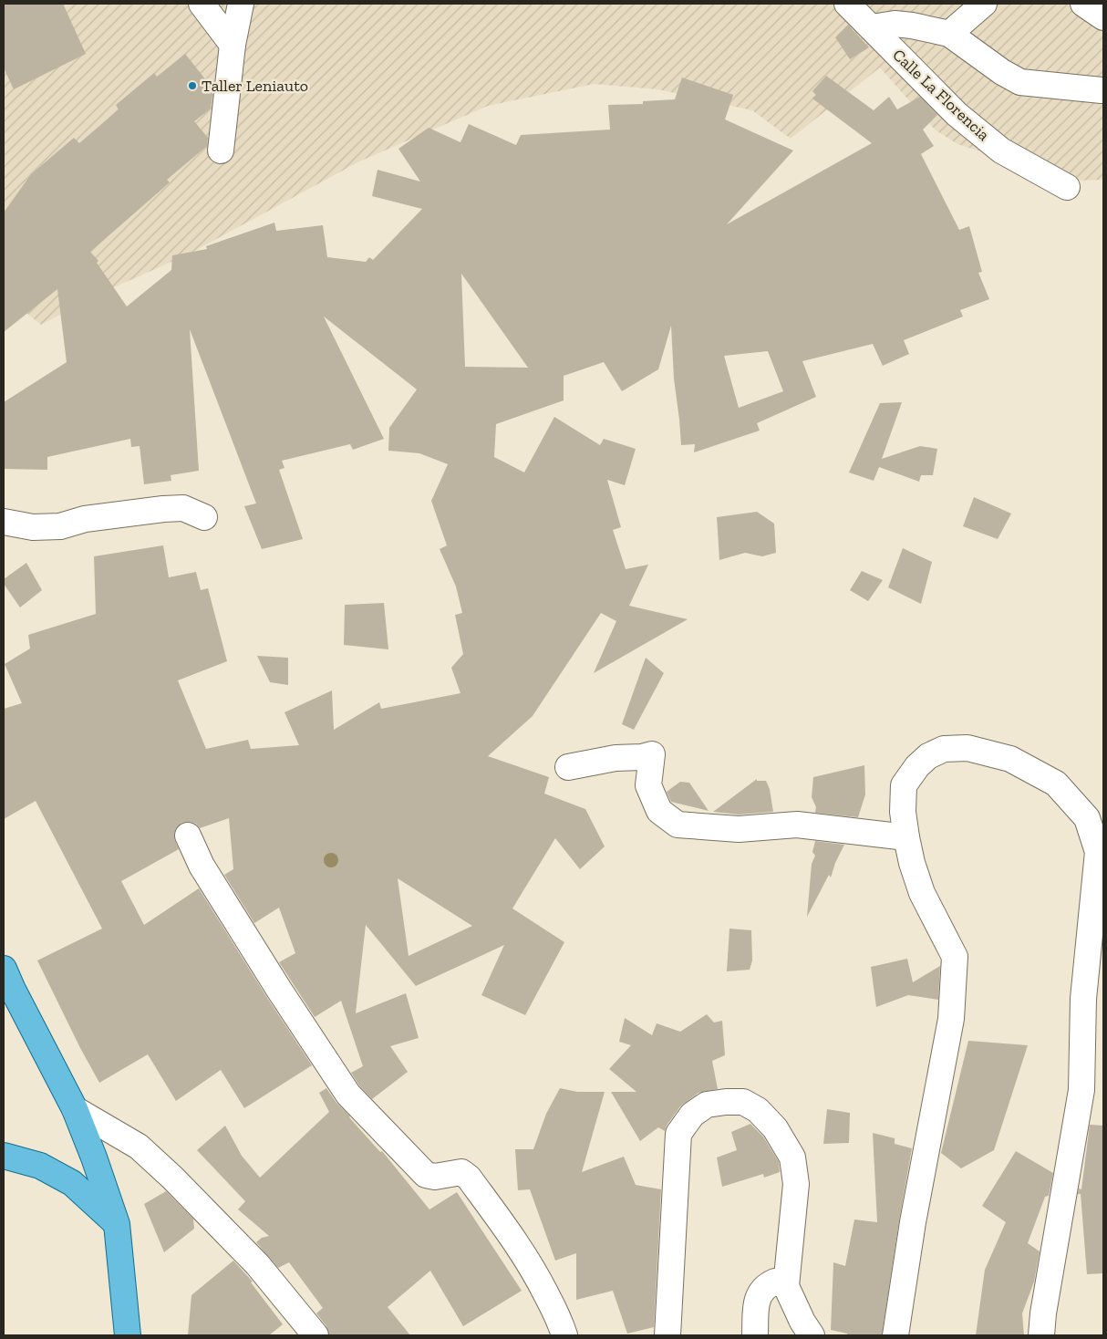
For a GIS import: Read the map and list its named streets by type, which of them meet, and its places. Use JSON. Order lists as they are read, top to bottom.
{
  "streets": {
    "street": ["Calle La Florencia"]
  },
  "places": ["Taller Leniauto"]
}
